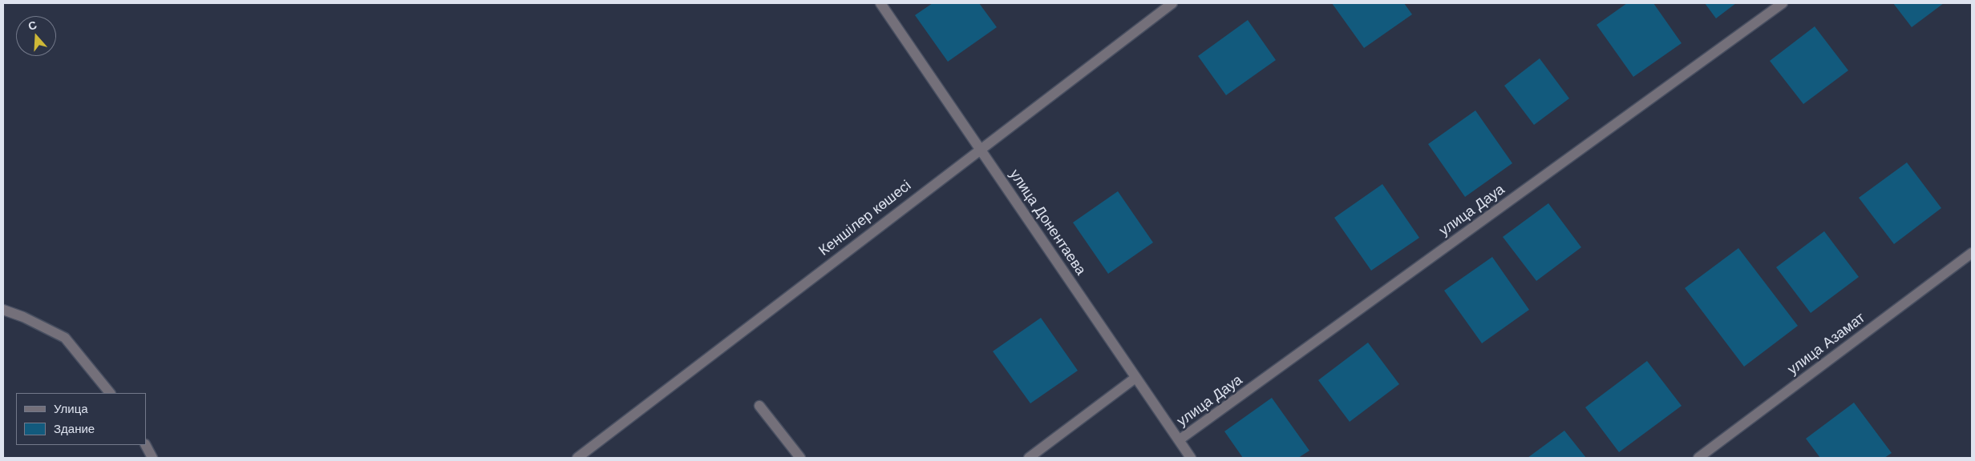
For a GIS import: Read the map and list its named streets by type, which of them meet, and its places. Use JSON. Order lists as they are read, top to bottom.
{
  "streets": {
    "street": [
      "улица Дауа",
      "Кеншілер көшесі",
      "улица Донентаева",
      "улица Азамат"
    ]
  },
  "crossings": [
    ["улица Дауа", "улица Донентаева"],
    ["Кеншілер көшесі", "улица Донентаева"]
  ],
  "legend": ["Улица", "Здание"],
  "north": "top"
}
